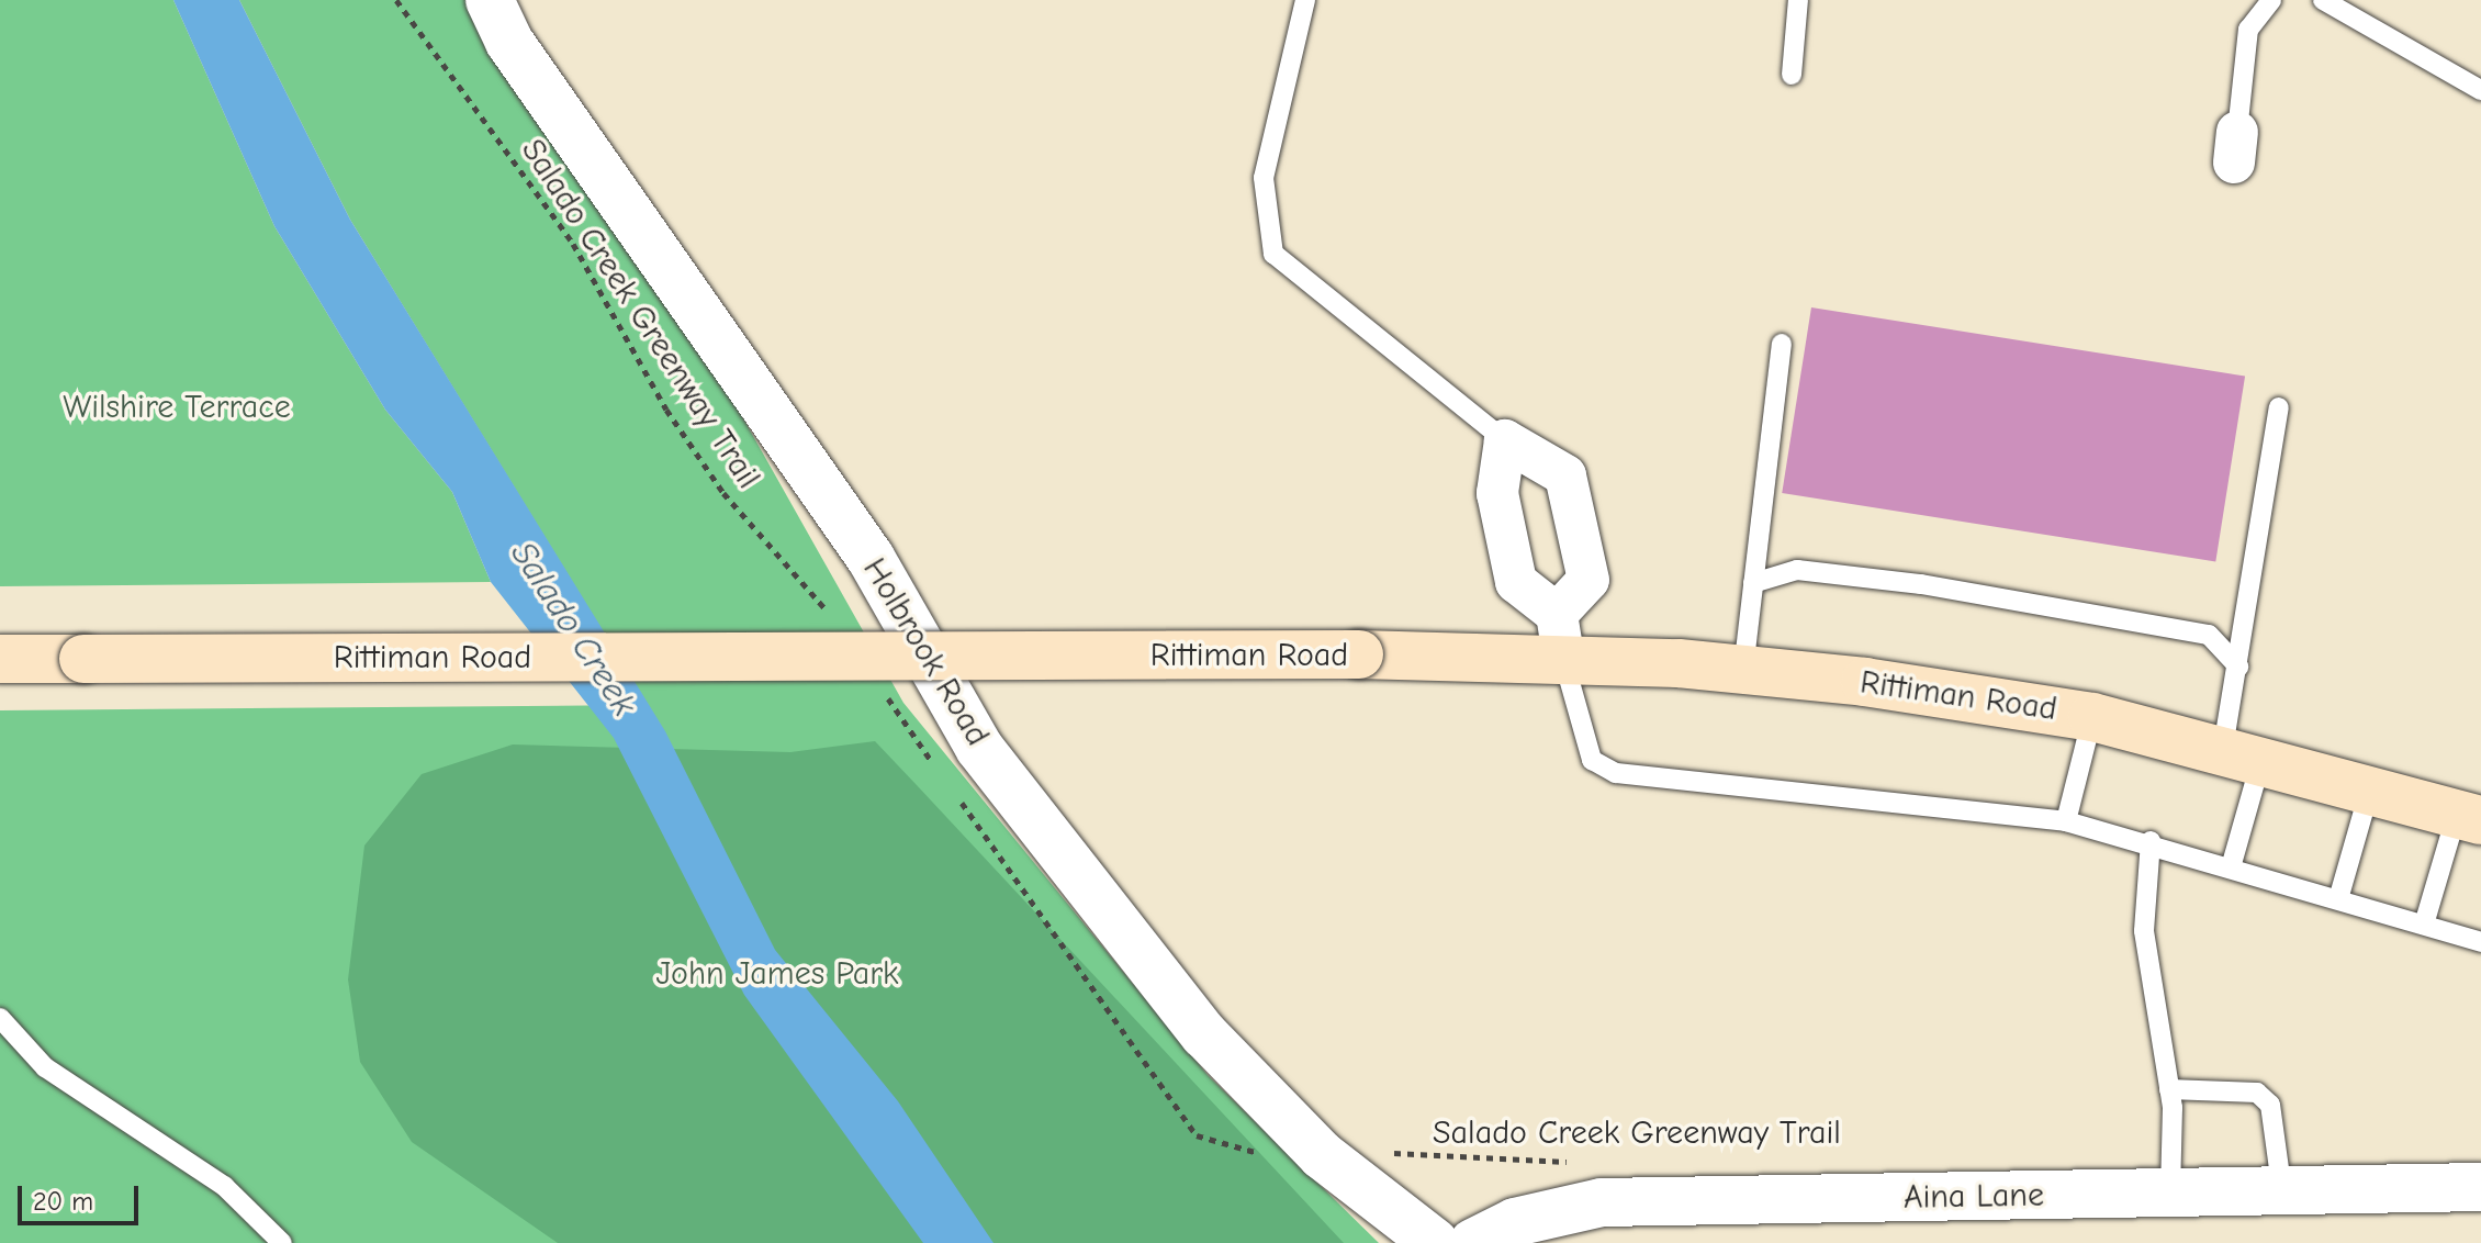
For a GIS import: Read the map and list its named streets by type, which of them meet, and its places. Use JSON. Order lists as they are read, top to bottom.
{
  "streets": {
    "main road": ["Rittiman Road"],
    "street": ["Holbrook Road", "Aina Lane"],
    "path": ["Salado Creek Greenway Trail"]
  },
  "water": ["Salado Creek"],
  "parks": ["Wilshire Terrace", "John James Park"],
  "scale_bar": "20 m"
}
